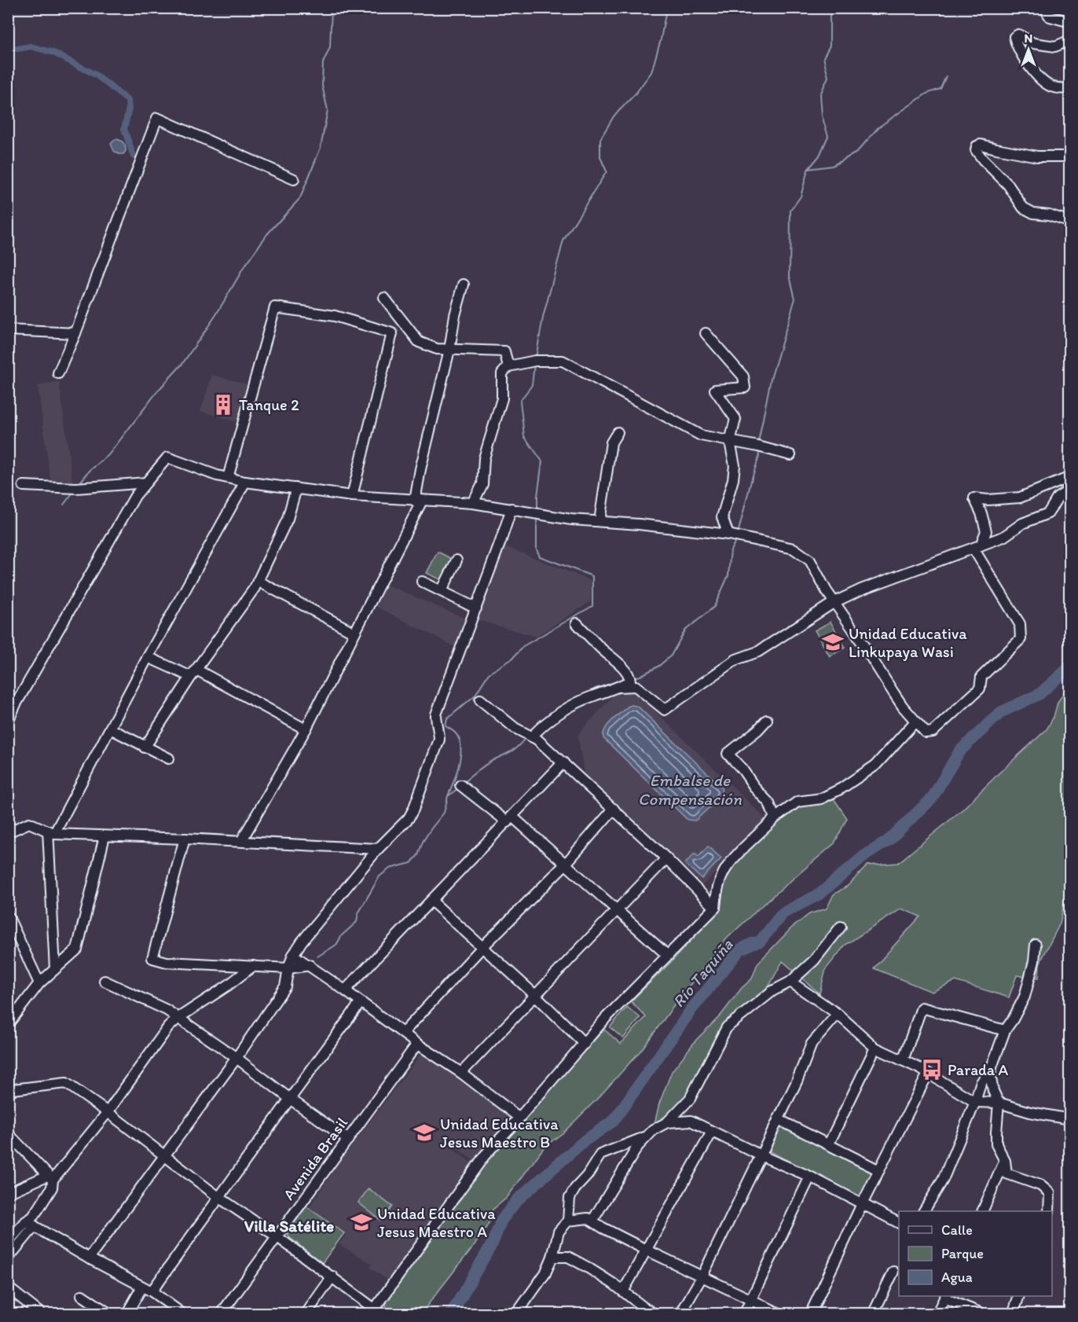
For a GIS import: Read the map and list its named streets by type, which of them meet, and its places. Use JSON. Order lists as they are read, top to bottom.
{
  "streets": {
    "street": ["Avenida Brasil"]
  },
  "districts": ["Villa Satélite"],
  "water": ["Embalse de Compensación", "Río Taquiña"],
  "places": {
    "building": ["Tanque 2"],
    "school or university": ["Unidad Educativa Linkupaya Wasi", "Unidad Educativa Jesus Maestro B", "Unidad Educativa Jesus Maestro A"],
    "bus stop": ["Parada A"]
  },
  "legend": ["Calle", "Parque", "Agua"],
  "north": "top"
}
